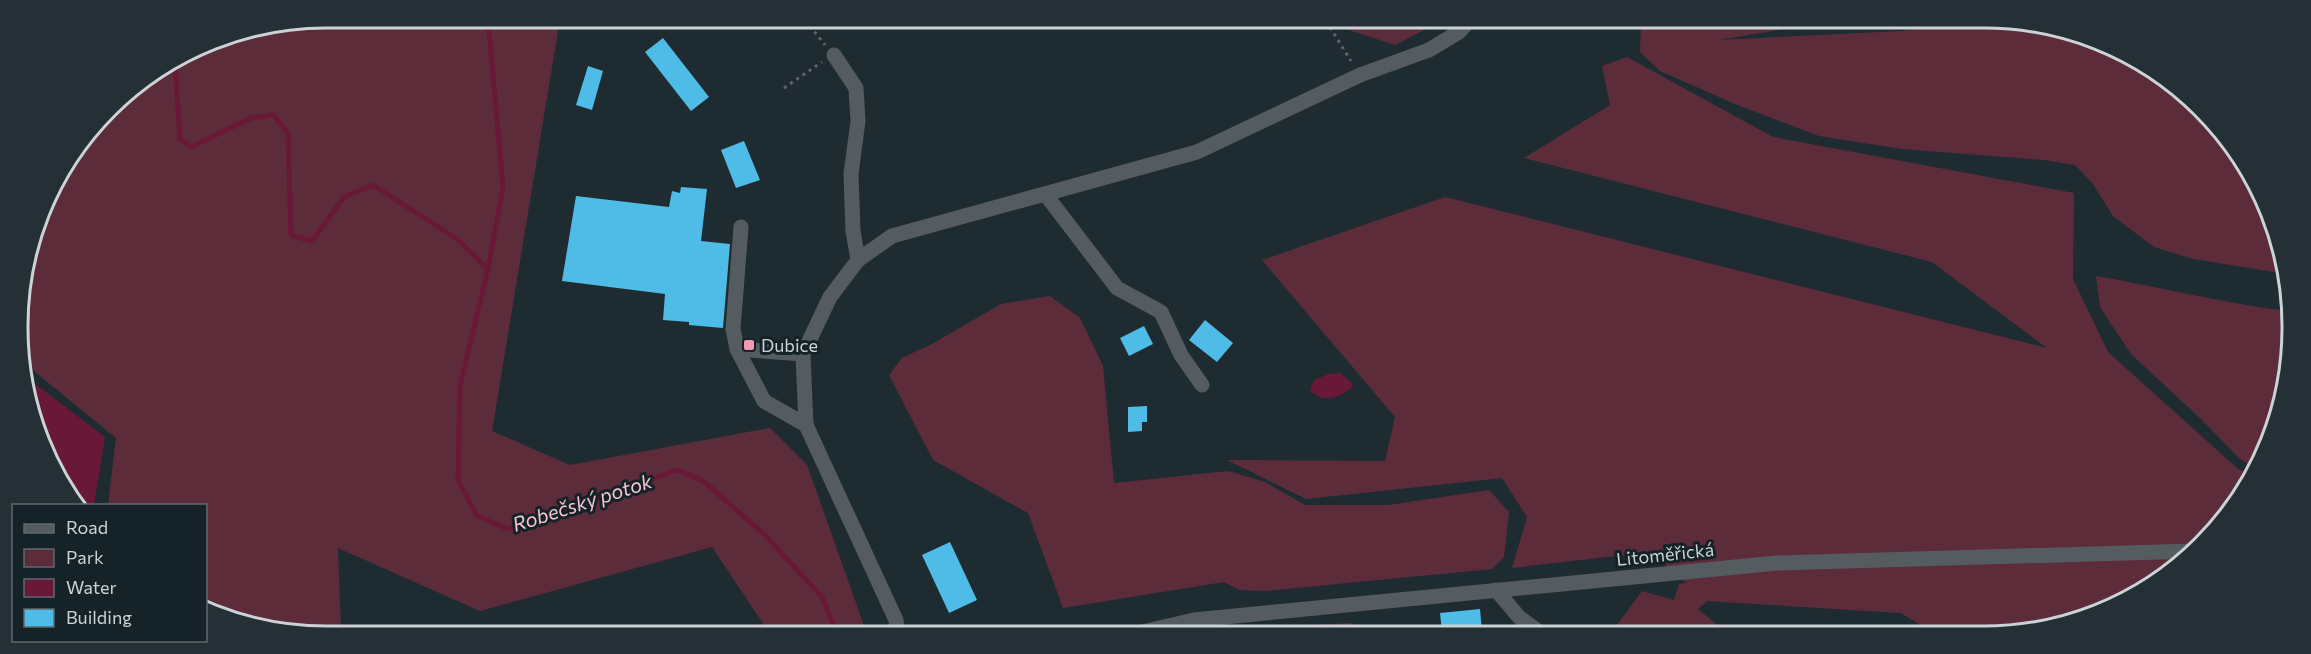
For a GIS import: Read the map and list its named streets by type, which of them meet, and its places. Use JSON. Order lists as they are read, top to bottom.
{
  "streets": {
    "street": ["Litoměřická"]
  },
  "water": ["Robečský potok"],
  "places": {
    "transit": ["Dubice"]
  },
  "legend": [
    "Road",
    "Park",
    "Water",
    "Building"
  ]
}
